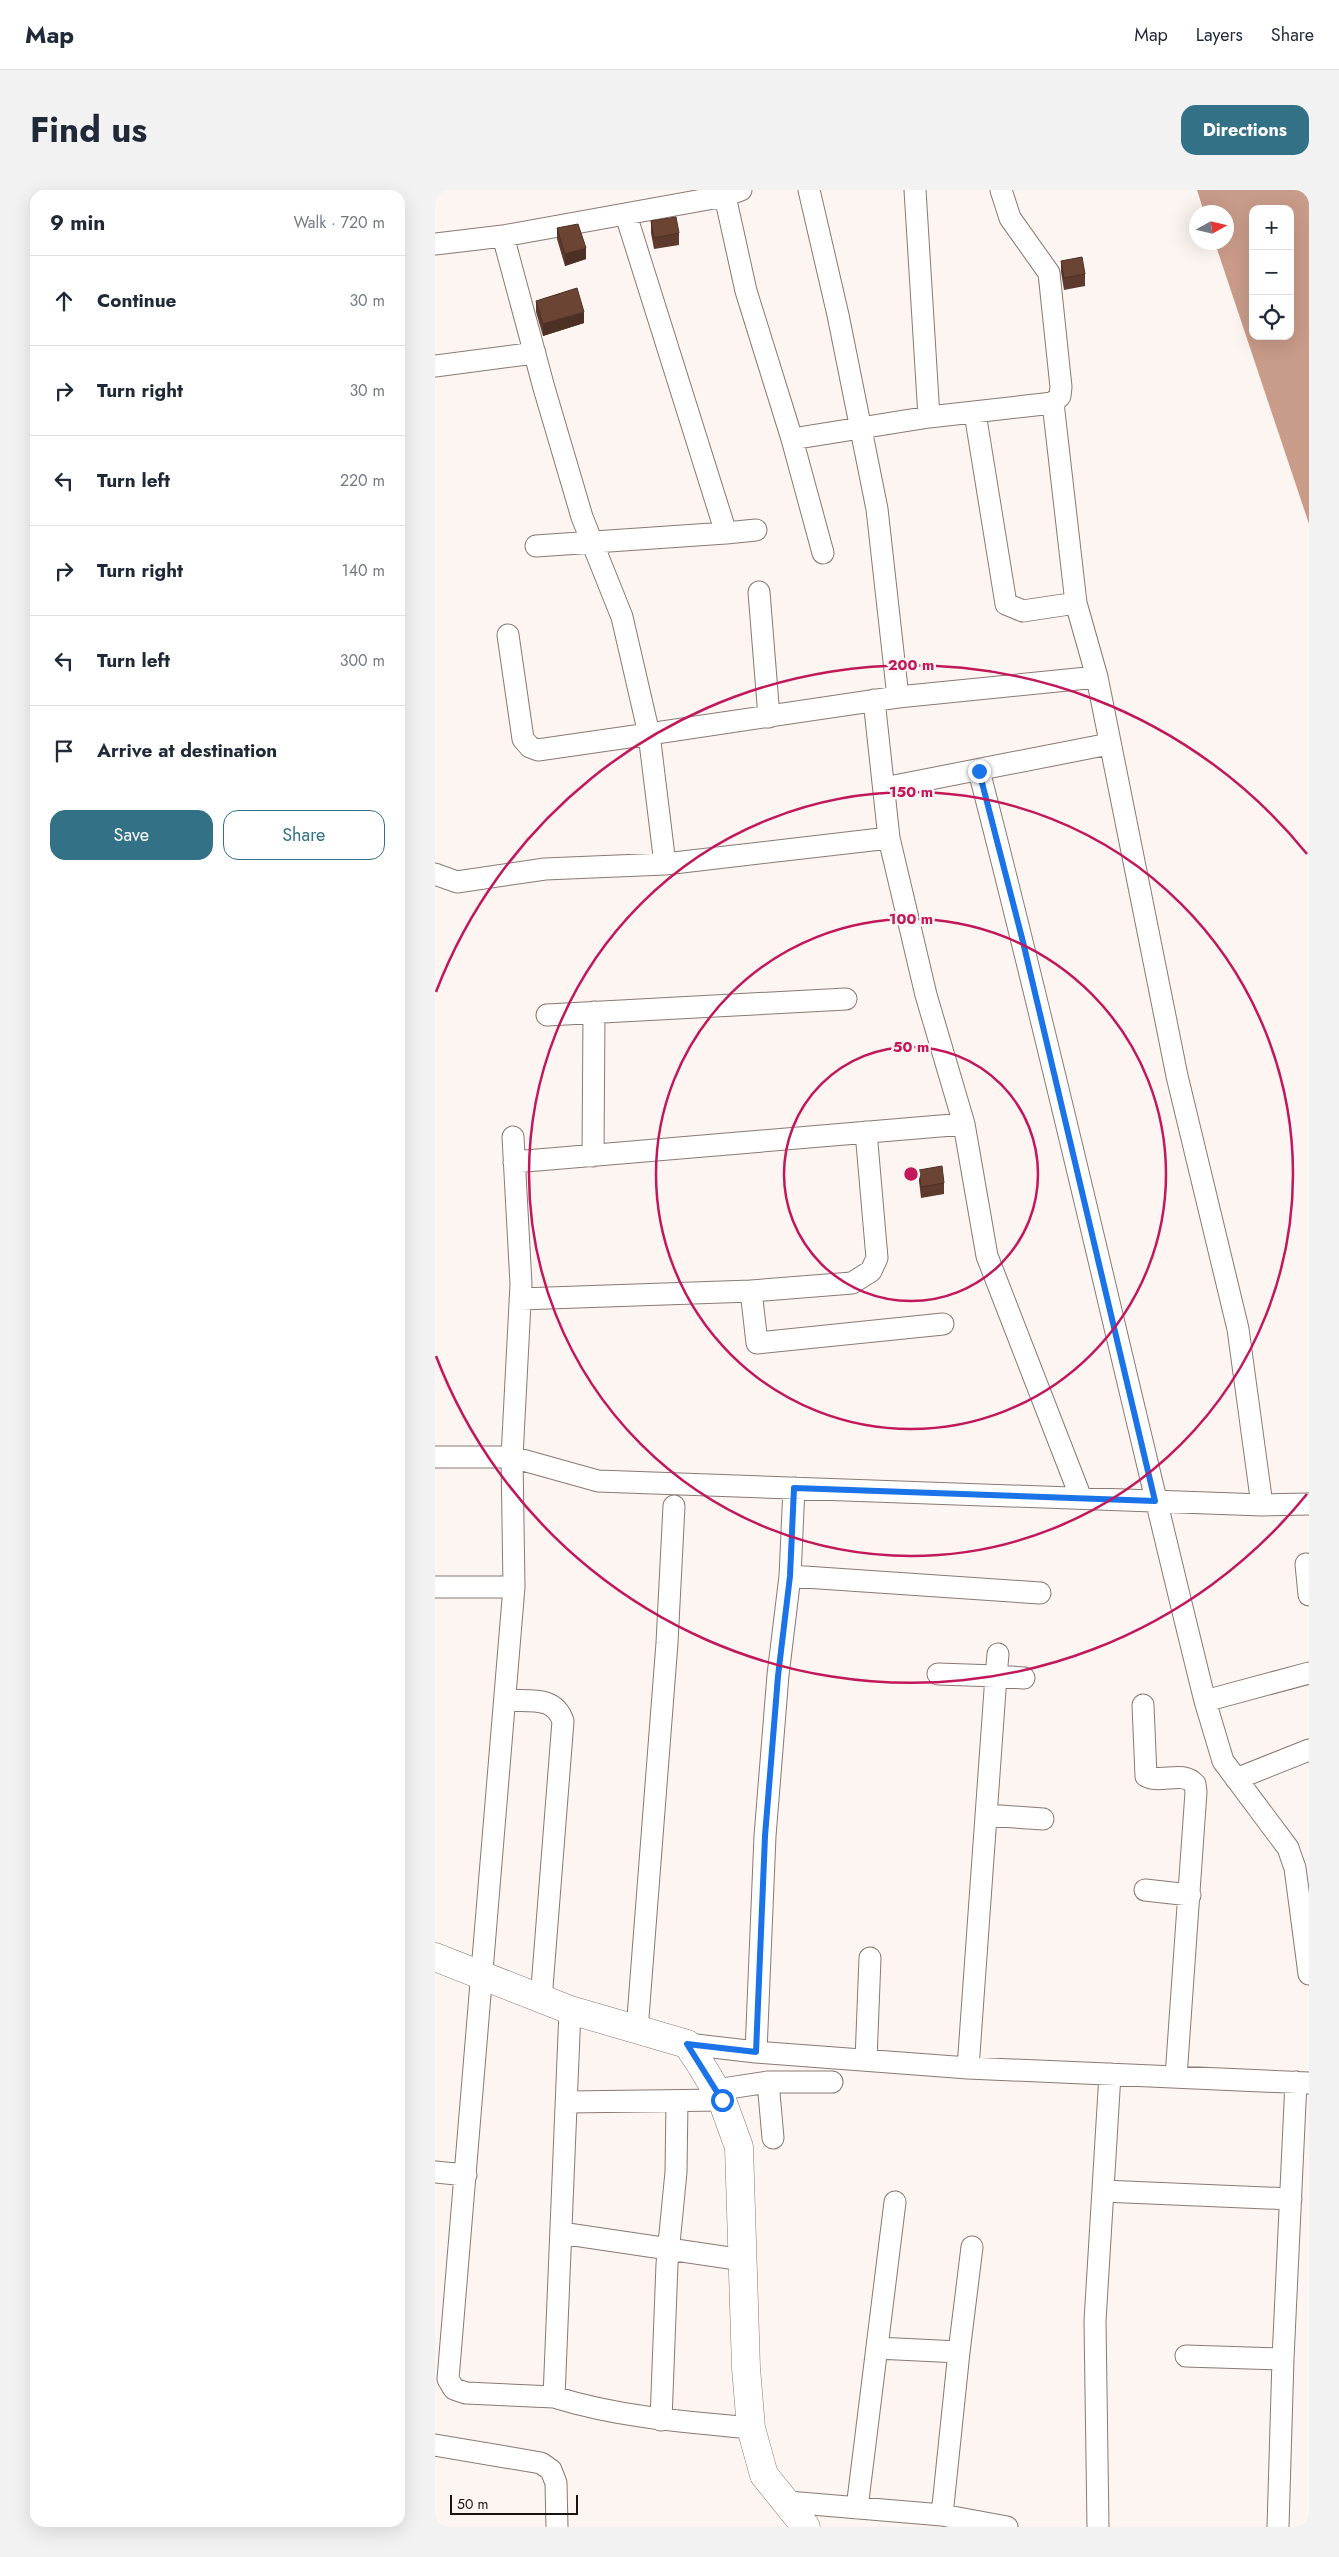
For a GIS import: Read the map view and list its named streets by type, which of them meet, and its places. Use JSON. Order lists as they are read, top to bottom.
{
  "scale_bar": "50 m",
  "north": "right",
  "page": {
    "header": "Map",
    "nav": ["Map", "Layers", "Share"],
    "title": "Find us",
    "buttons": [
      "Directions",
      ["Save", "Share"]
    ],
    "heading": ["9 min", "Walk · 720 m"],
    "map_buttons": ["+", "−"],
    "list": [
      ["Continue", "30 m"],
      ["Turn right", "30 m"],
      ["Turn left", "220 m"],
      ["Turn right", "140 m"],
      ["Turn left", "300 m"],
      "Arrive at destination"
    ],
    "scale": "50 m"
  },
  "rings": [
    "200 m",
    "150 m",
    "100 m",
    "50 m"
  ]
}
